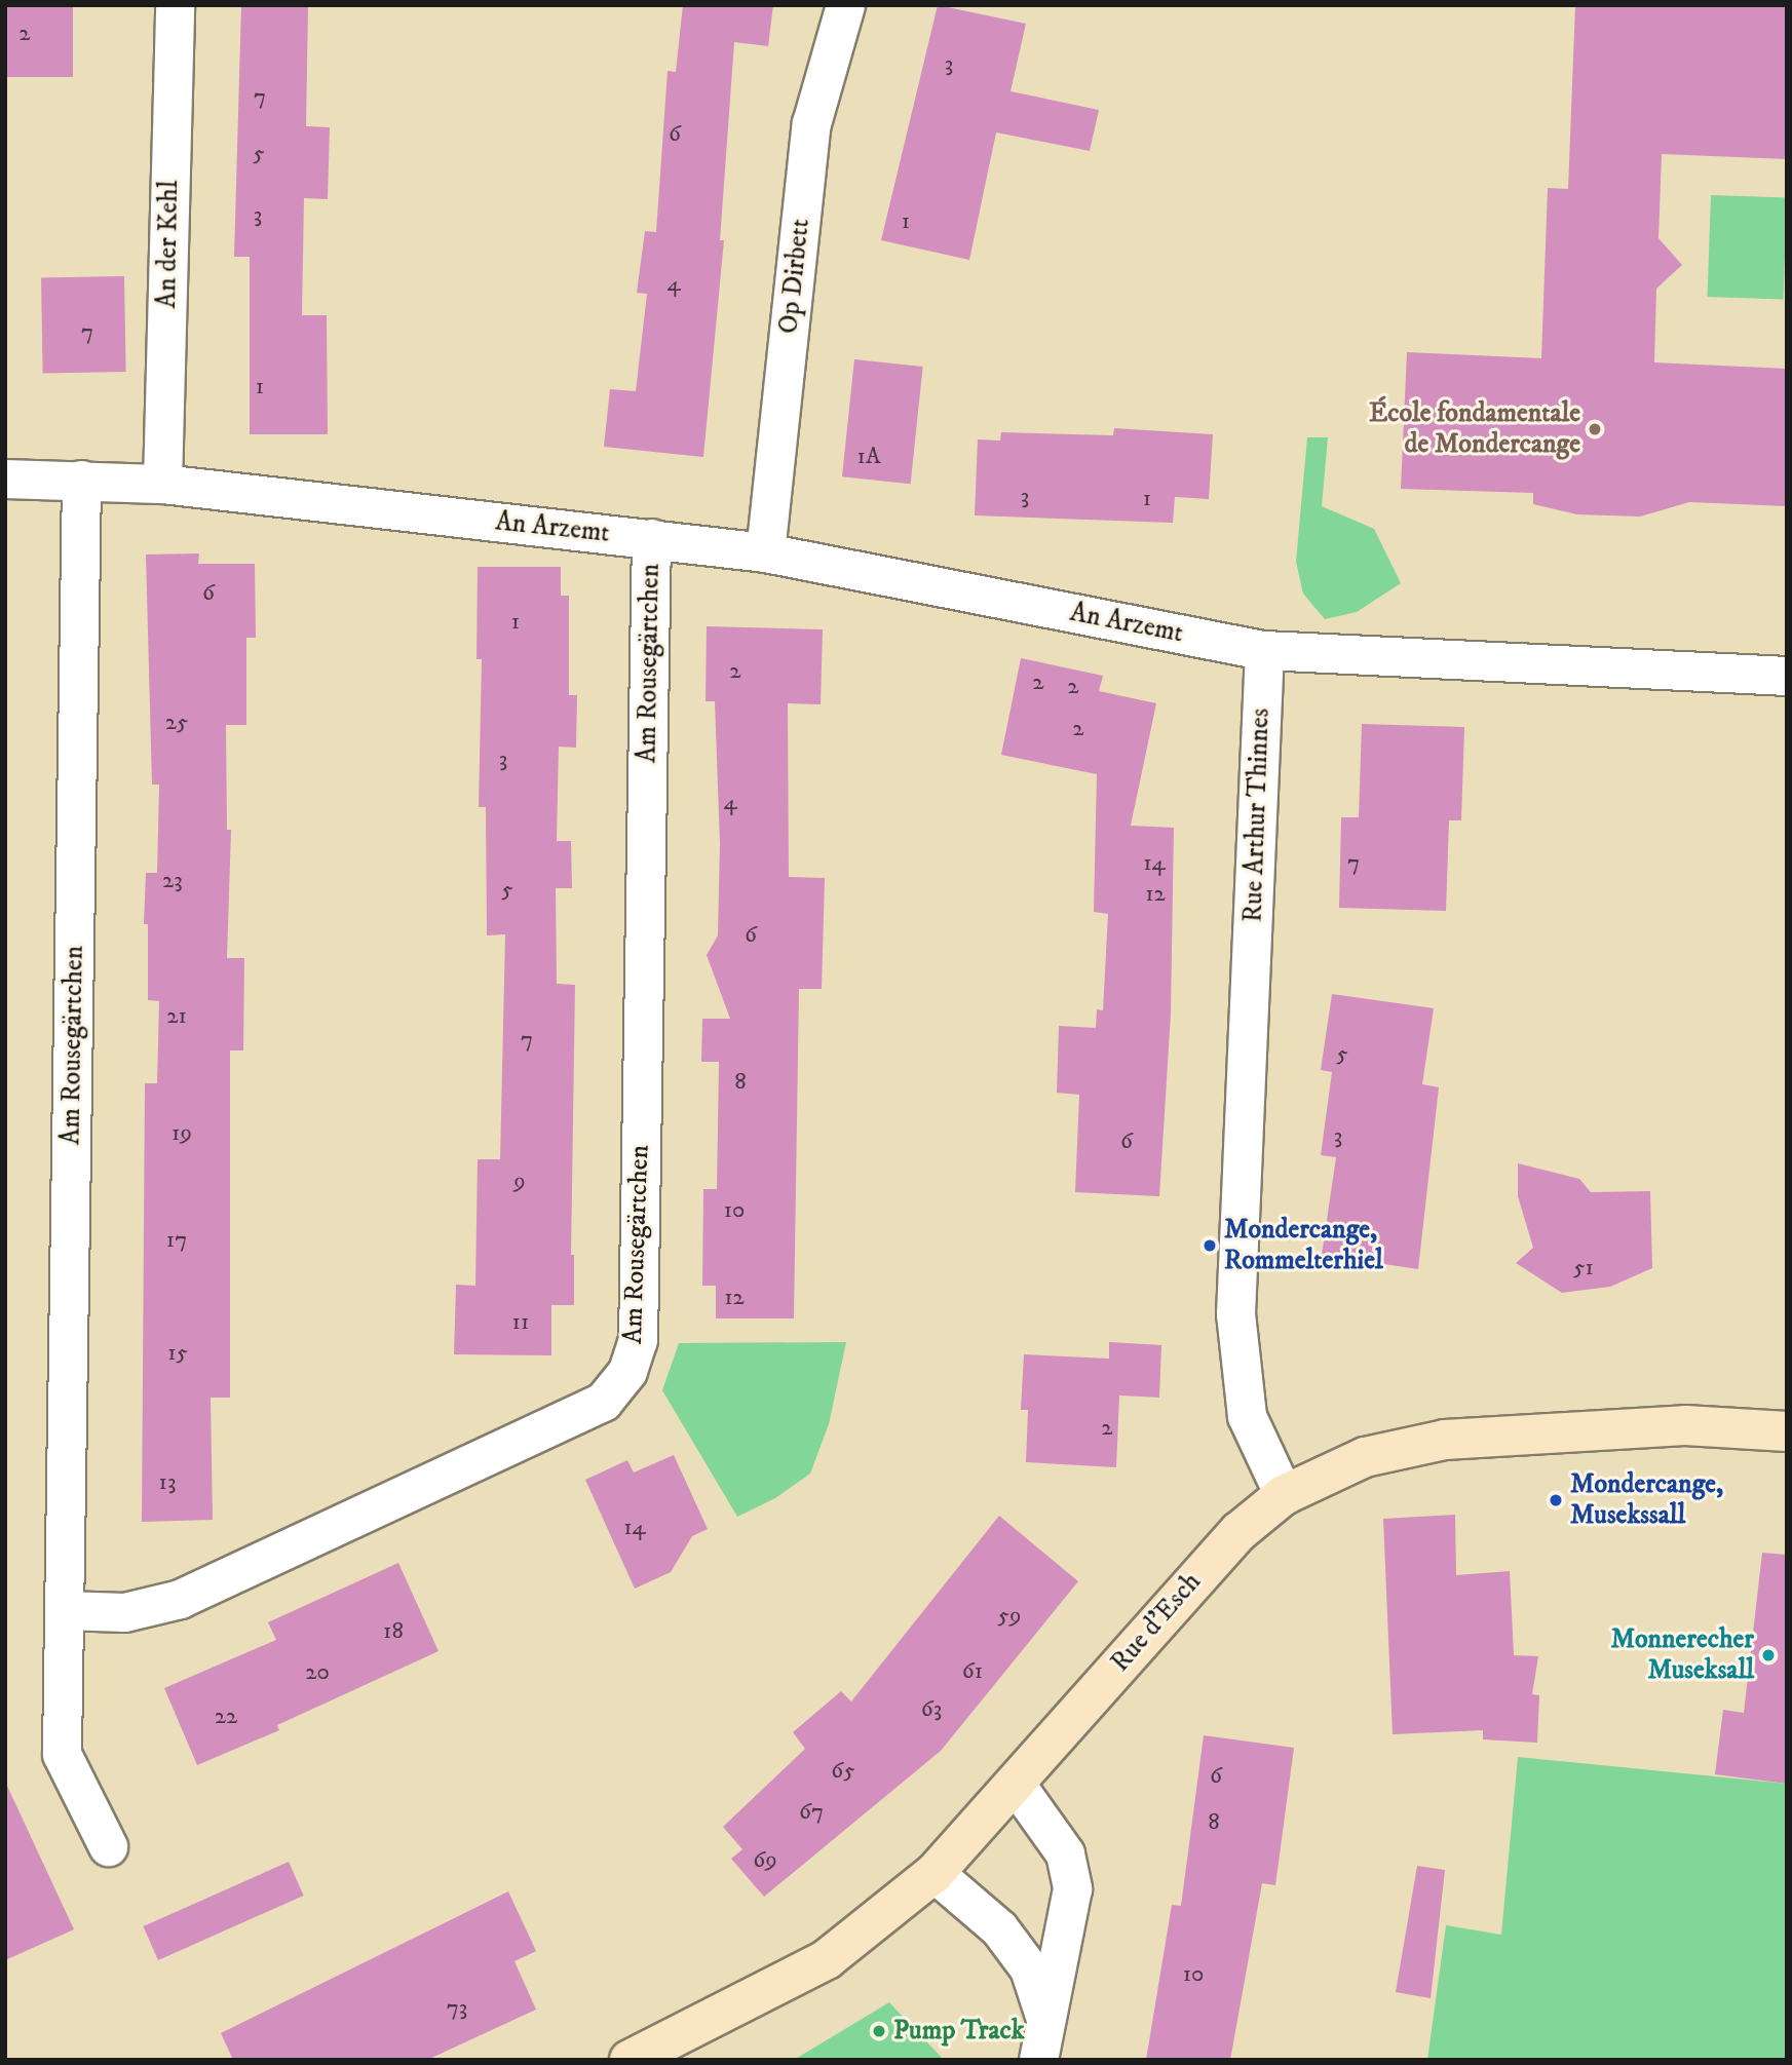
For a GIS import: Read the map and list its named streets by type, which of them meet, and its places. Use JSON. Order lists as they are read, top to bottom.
{
  "streets": {
    "main road": ["Rue d'Esch"],
    "street": [
      "An der Kehl",
      "Op Dirbett",
      "An Arzemt",
      "Am Rousegärtchen",
      "Rue Arthur Thinnes"
    ]
  },
  "crossings": [
    ["An der Kehl", "An Arzemt"],
    ["Op Dirbett", "An Arzemt"],
    ["An Arzemt", "Am Rousegärtchen"],
    ["An Arzemt", "Rue Arthur Thinnes"],
    ["Rue Arthur Thinnes", "Rue d'Esch"]
  ],
  "places": [
    "École fondamentale de Mondercange",
    "Mondercange, Rommelterhiel",
    "Mondercange, Musekssall",
    "Monnerecher Museksall",
    "Pump Track"
  ],
  "house_numbers": [
    "2",
    "3",
    "7",
    "6",
    "5",
    "3",
    "1",
    "4",
    "7",
    "1",
    "1A",
    "3",
    "1",
    "6",
    "1",
    "2",
    "2",
    "2",
    "25",
    "2",
    "3",
    "4",
    "14",
    "7",
    "23",
    "5",
    "12",
    "6",
    "21",
    "7",
    "5",
    "8",
    "19",
    "3",
    "6",
    "9",
    "10",
    "17",
    "51",
    "12",
    "11",
    "15",
    "2",
    "13",
    "14",
    "59",
    "18",
    "61",
    "20",
    "63",
    "22",
    "65",
    "6",
    "67",
    "8",
    "69",
    "10",
    "73"
  ]
}
